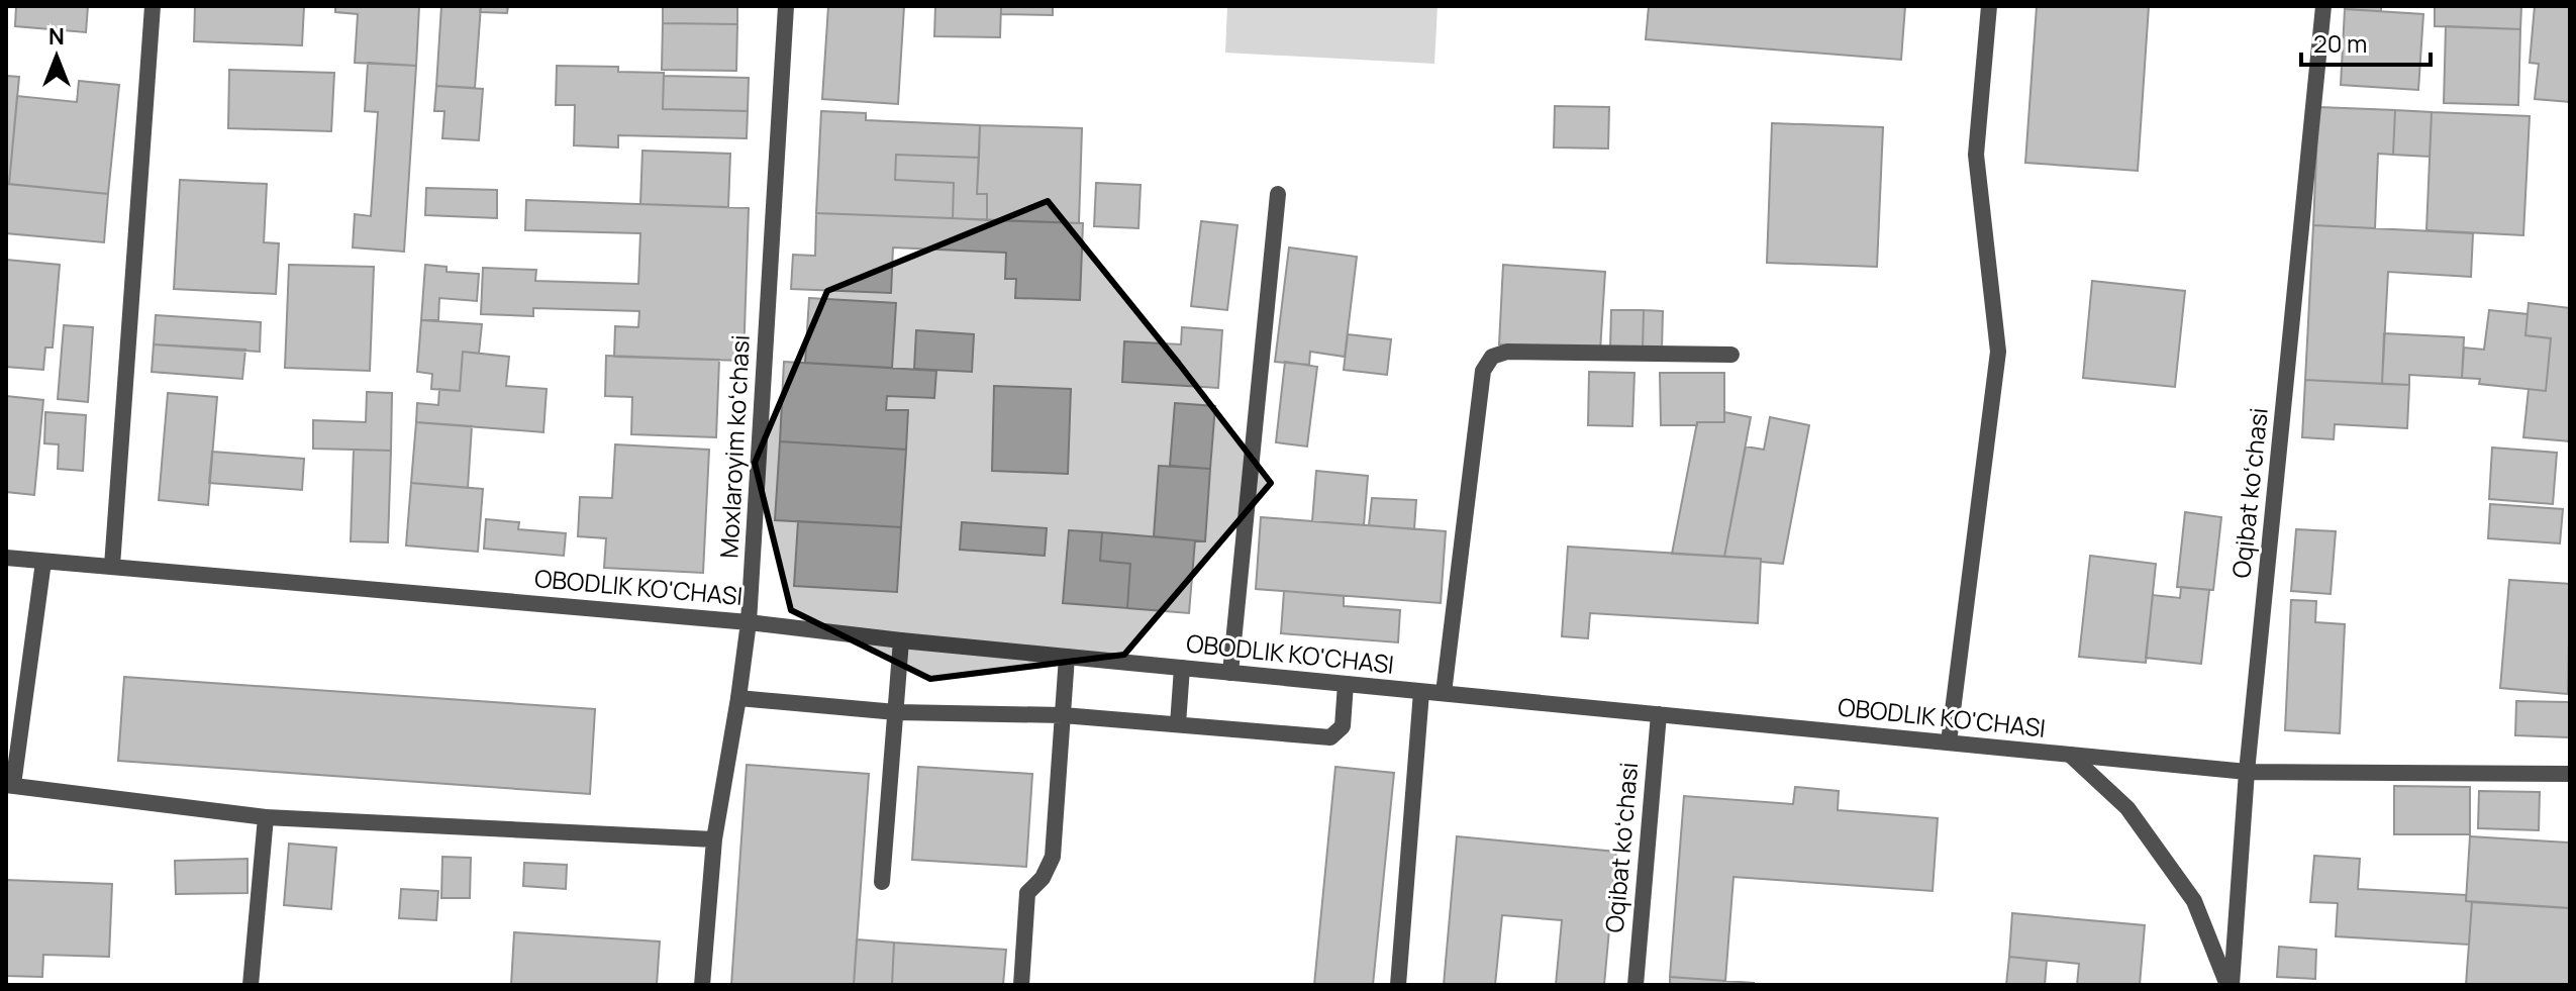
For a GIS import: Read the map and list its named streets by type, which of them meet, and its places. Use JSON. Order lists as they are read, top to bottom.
{
  "streets": {
    "street": ["Moxlaroyim koʻchasi", "Oqibat koʻchasi", "OBODLIK KO'CHASI"]
  },
  "crossings": [
    ["Moxlaroyim koʻchasi", "OBODLIK KO'CHASI"],
    ["Oqibat koʻchasi", "OBODLIK KO'CHASI"]
  ],
  "scale_bar": "20 m",
  "north": "top"
}
